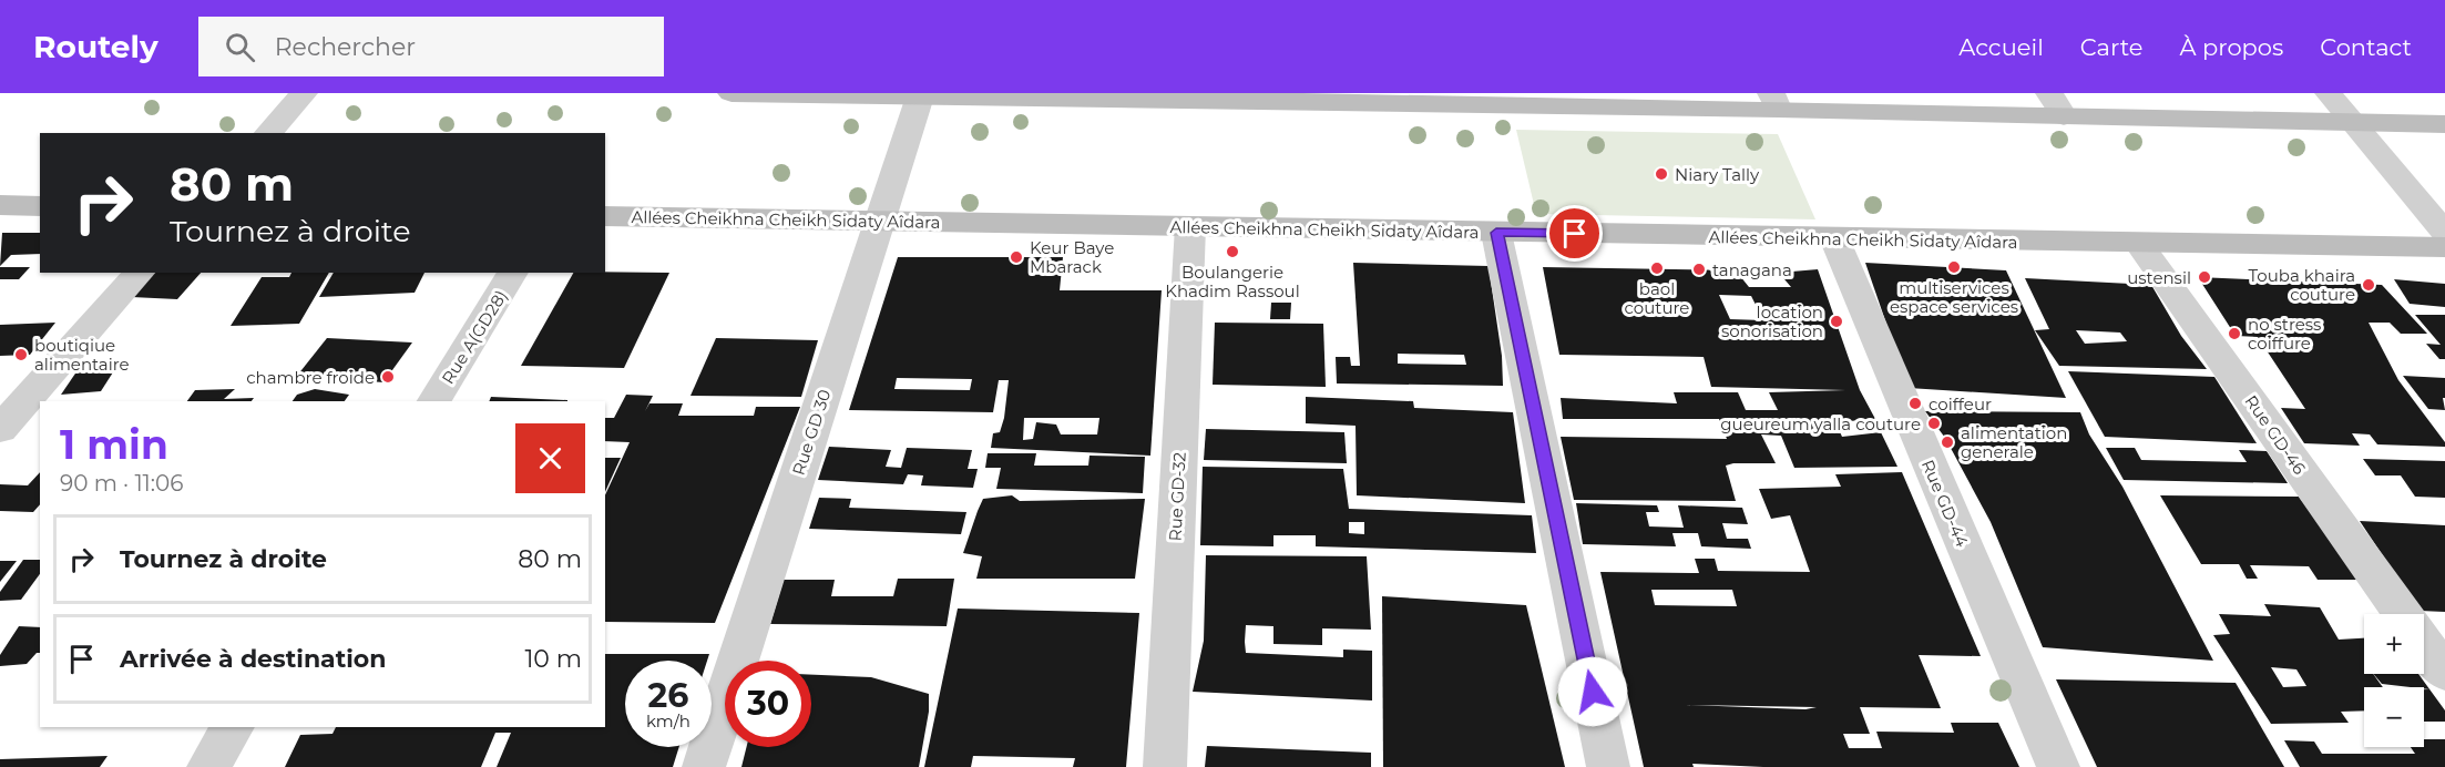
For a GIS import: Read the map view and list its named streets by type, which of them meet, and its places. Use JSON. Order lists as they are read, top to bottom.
{
  "streets": {
    "main road": ["Allées Cheikhna Cheikh Sidaty Aîdara"],
    "street": [
      "Rue A(GD28)",
      "Rue GD 30",
      "Rue GD-46",
      "Rue GD-32",
      "Rue GD-44"
    ]
  },
  "crossings": [
    ["Allées Cheikhna Cheikh Sidaty Aîdara", "Rue GD 30"],
    ["Allées Cheikhna Cheikh Sidaty Aîdara", "Rue GD-46"],
    ["Allées Cheikhna Cheikh Sidaty Aîdara", "Rue GD-32"],
    ["Allées Cheikhna Cheikh Sidaty Aîdara", "Rue GD-44"]
  ],
  "places": [
    "Niary Tally",
    "Boulangerie Khadim Rassoul",
    "Keur Baye Mbarack",
    "multiservices espace services",
    "baol couture",
    "tanagana",
    "ustensil",
    "Touba khaira couture",
    "location sonorisation",
    "no stress coiffure",
    "boutiqiue alimentaire",
    "chambre froide",
    "coiffeur",
    "gueureum yalla couture",
    "alimentation generale"
  ],
  "page": {
    "header": "Routely",
    "search": "Rechercher",
    "nav": [
      "Accueil",
      "Carte",
      "À propos",
      "Contact"
    ],
    "turn": ["80 m", "Tournez à droite"],
    "heading": ["1 min", "90 m · 11:06"],
    "list": [
      {
        "name": "Tournez à droite",
        "value": "80 m"
      },
      {
        "name": "Arrivée à destination",
        "value": "10 m"
      }
    ],
    "map_buttons": ["+", "−"],
    "speed": "26 km/h",
    "limit": "30"
  }
}
